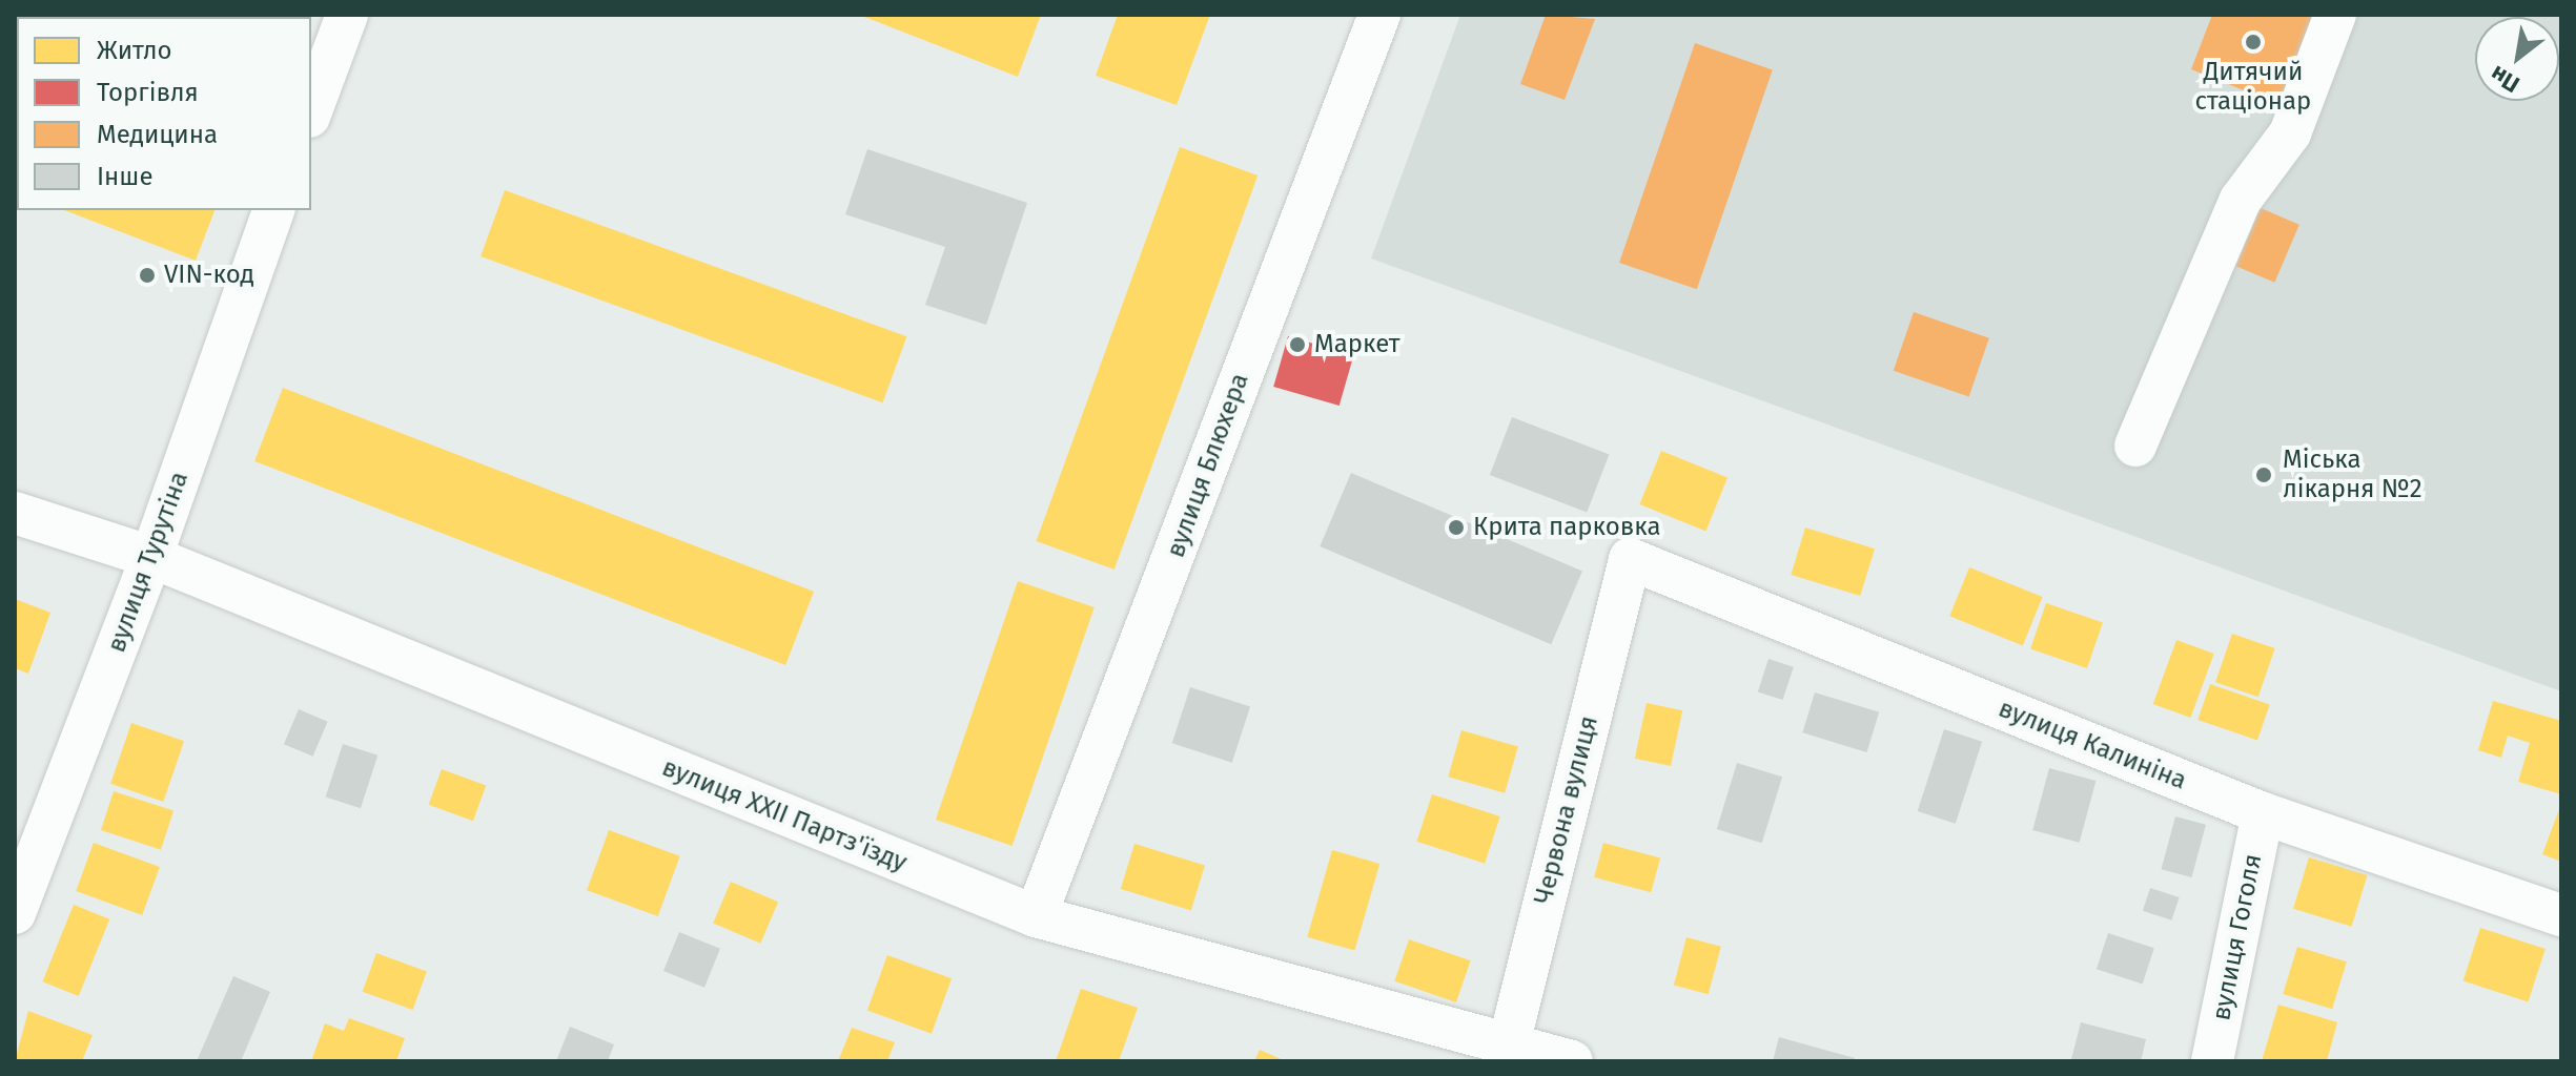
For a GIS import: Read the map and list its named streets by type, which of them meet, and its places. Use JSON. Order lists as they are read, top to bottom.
{
  "streets": {
    "street": [
      "вулиця Блюхера",
      "вулиця Турутіна",
      "вулиця Калиніна",
      "Червона вулиця",
      "вулиця XXII Партз'їзду",
      "вулиця Гоголя"
    ]
  },
  "crossings": [
    ["вулиця Блюхера", "вулиця XXII Партз'їзду"],
    ["вулиця Турутіна", "вулиця XXII Партз'їзду"],
    ["вулиця Калиніна", "Червона вулиця"],
    ["вулиця Калиніна", "вулиця Гоголя"],
    ["Червона вулиця", "вулиця XXII Партз'їзду"]
  ],
  "places": [
    "Дитячий стаціонар",
    "VIN-код",
    "Маркет",
    "Міська лікарня №2",
    "Крита парковка"
  ],
  "legend": [
    "Житло",
    "Торгівля",
    "Медицина",
    "Інше"
  ],
  "north": "bottom left"
}
